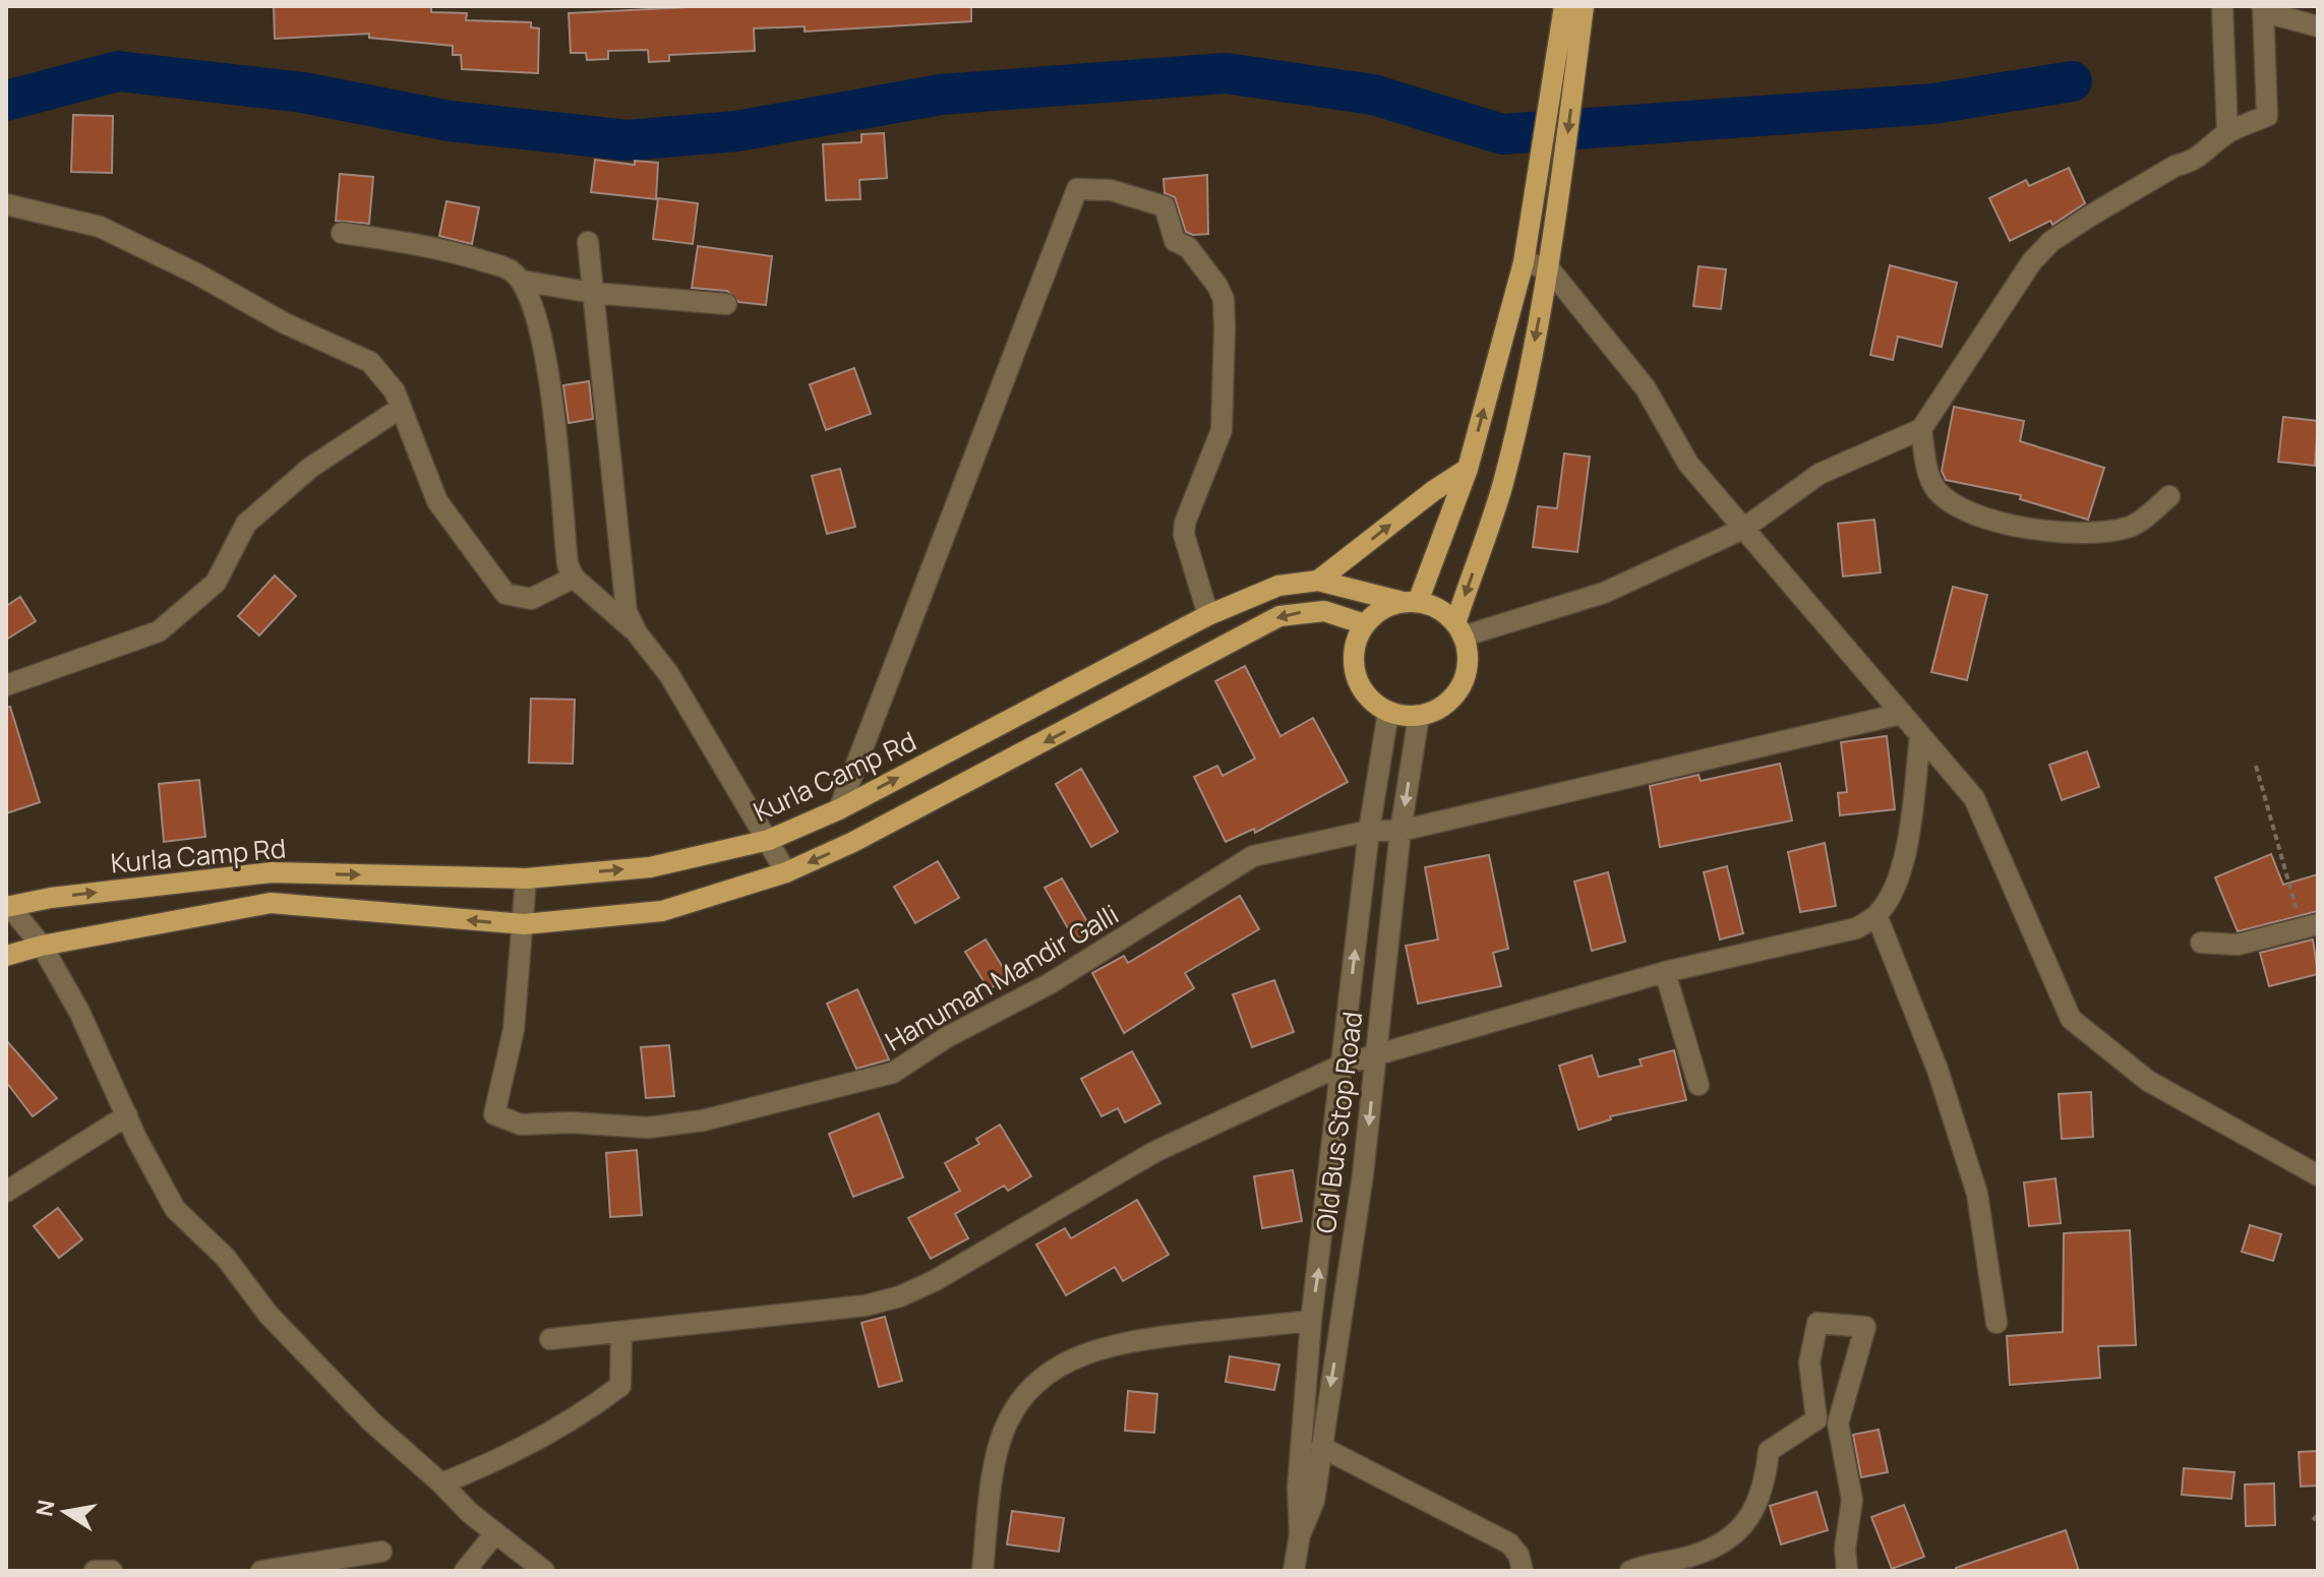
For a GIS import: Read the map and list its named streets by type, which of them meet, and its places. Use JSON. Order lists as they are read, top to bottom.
{
  "streets": {
    "main road": ["Kurla Camp Rd"],
    "street": ["Hanuman Mandir Galli", "Old Bus Stop Road"]
  },
  "crossings": [
    ["Kurla Camp Rd", "Hanuman Mandir Galli"],
    ["Kurla Camp Rd", "Old Bus Stop Road"],
    ["Hanuman Mandir Galli", "Old Bus Stop Road"]
  ],
  "north": "left"
}
